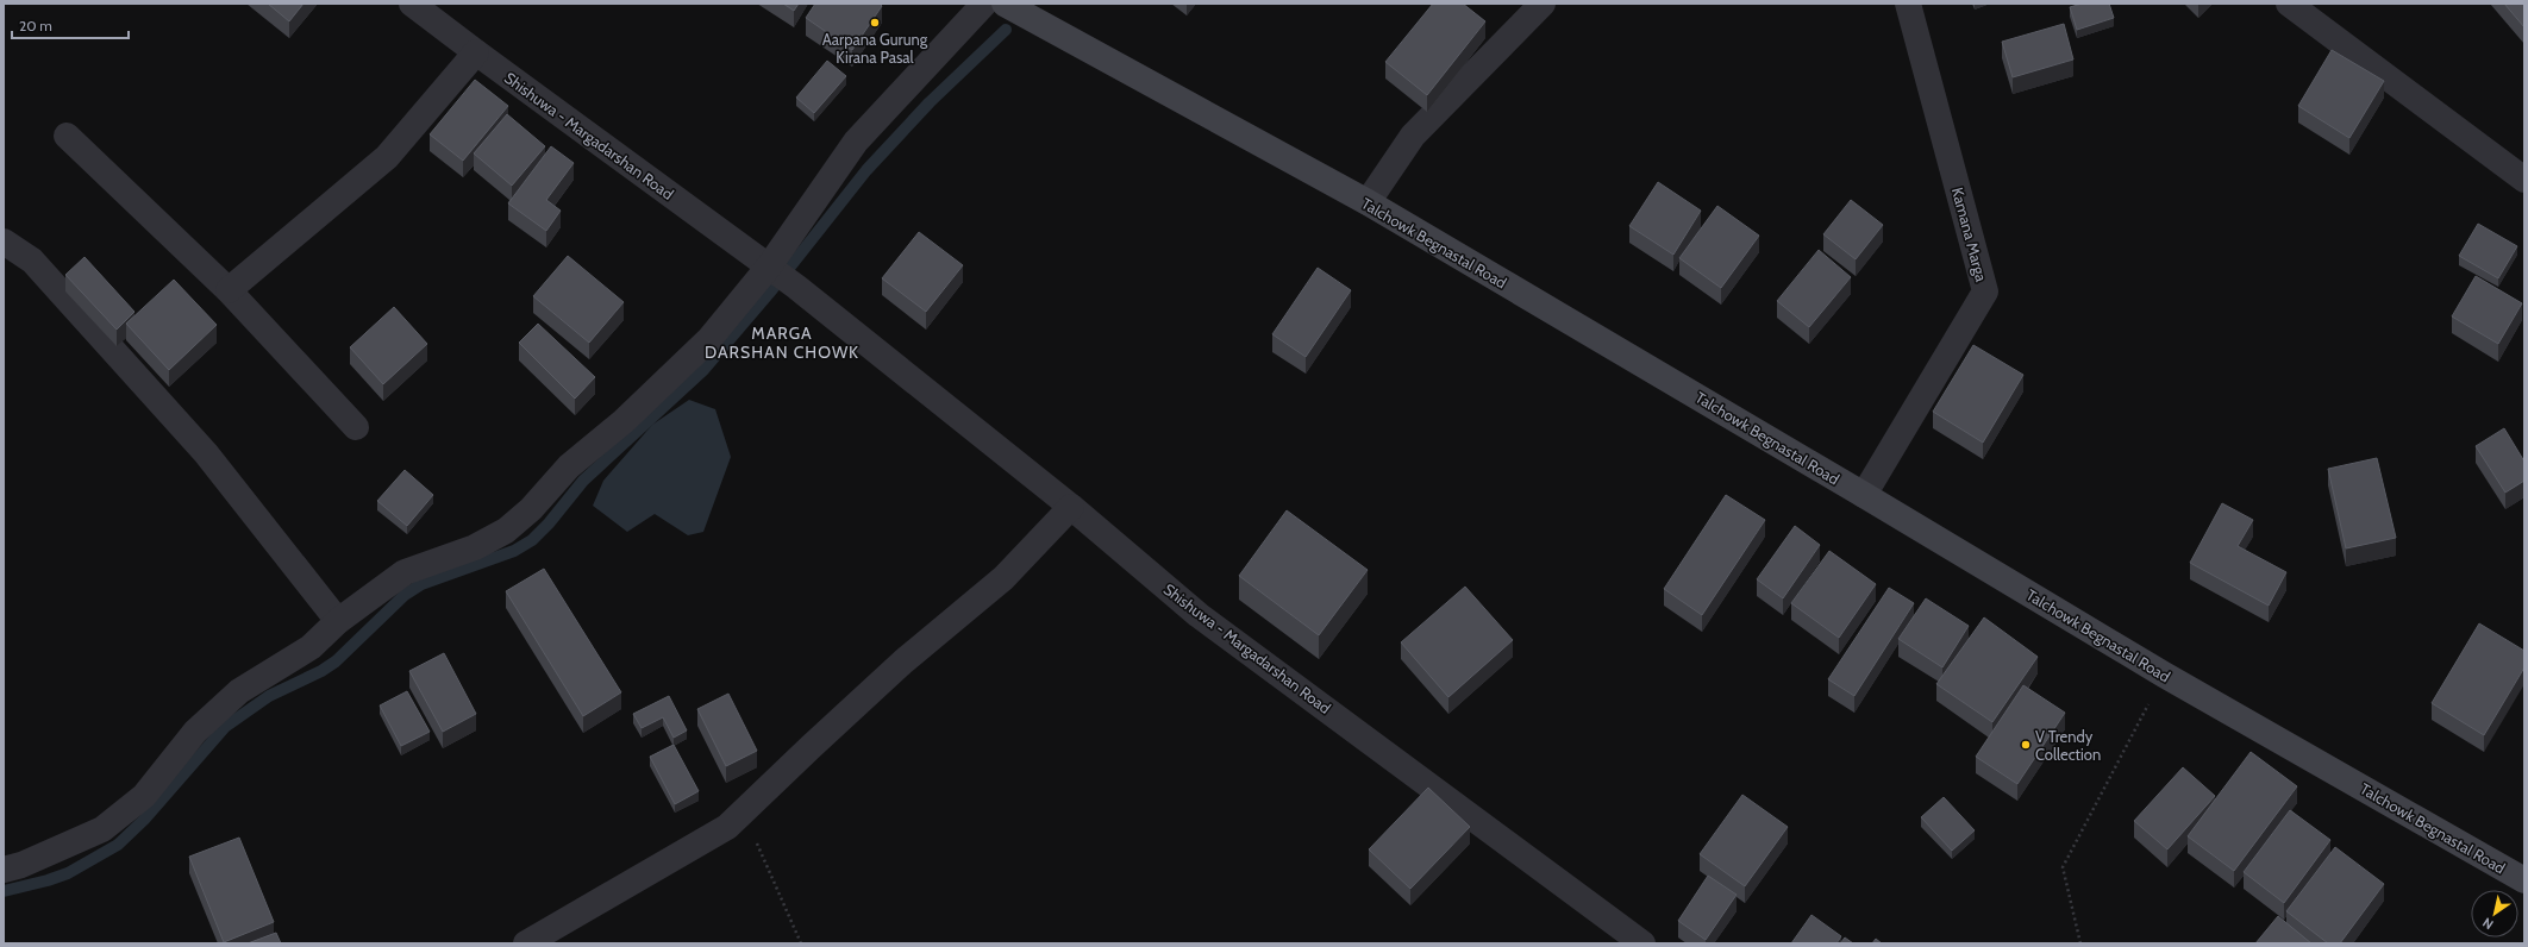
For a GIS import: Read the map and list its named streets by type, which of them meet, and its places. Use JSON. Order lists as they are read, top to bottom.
{
  "streets": {
    "main road": ["Talchowk Begnastal Road"],
    "street": ["Shishuwa - Margadarshan Road", "Kamana Marga"]
  },
  "crossings": [
    ["Kamana Marga", "Talchowk Begnastal Road"]
  ],
  "districts": ["MARGA DARSHAN CHOWK"],
  "places": ["Aarpana Gurung Kirana Pasal", "V Trendy Collection"],
  "scale_bar": "20 m",
  "north": "bottom left"
}
